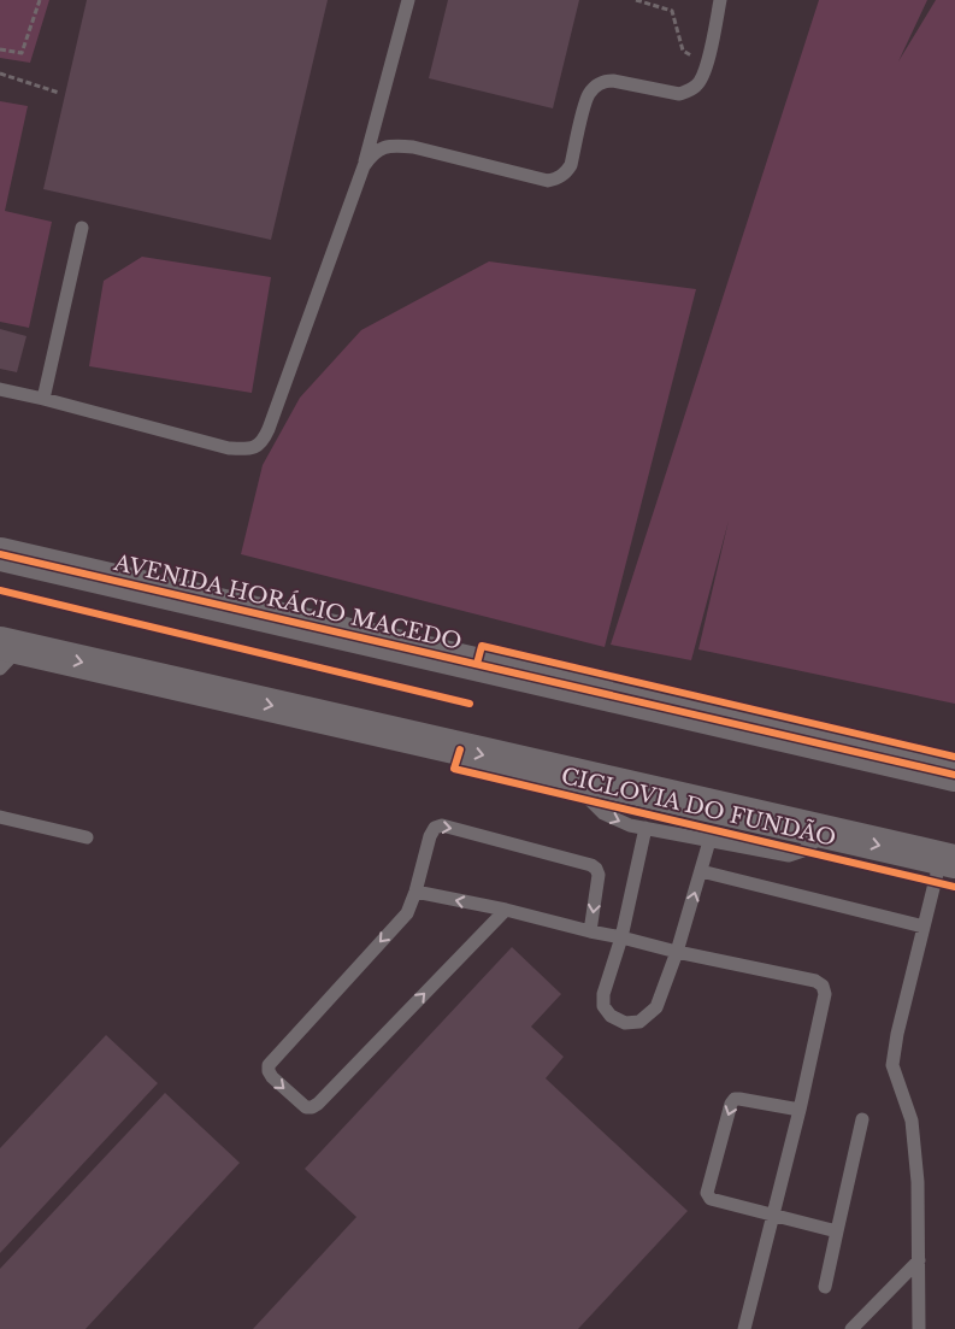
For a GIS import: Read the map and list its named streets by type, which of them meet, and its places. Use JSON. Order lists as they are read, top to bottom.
{
  "streets": {
    "street": ["AVENIDA HORÁCIO MACEDO"],
    "cycle path": ["CICLOVIA DO FUNDÃO"]
  }
}
